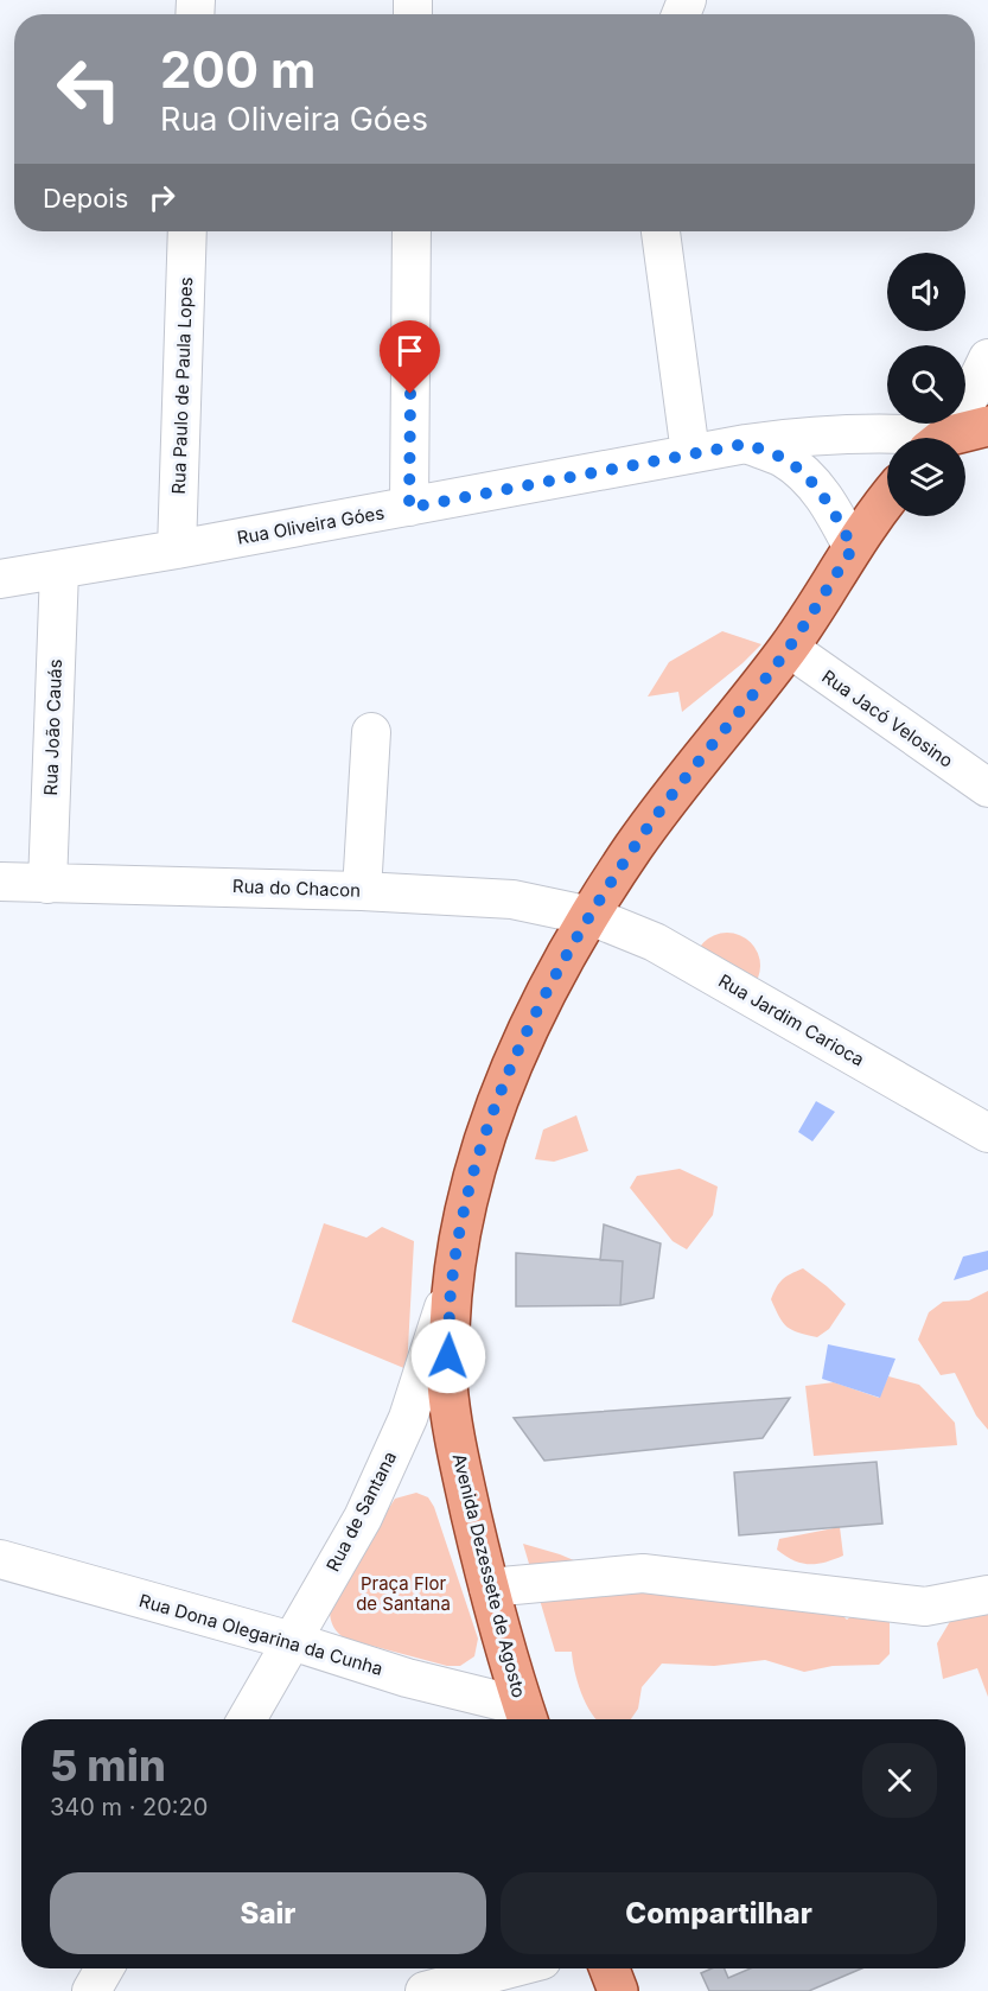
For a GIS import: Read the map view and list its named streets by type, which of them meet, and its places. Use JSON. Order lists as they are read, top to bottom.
{
  "streets": {
    "main road": ["Avenida Dezessete de Agosto"],
    "street": [
      "Rua Paulo de Paula Lopes",
      "Rua Oliveira Góes",
      "Rua Jacó Velosino",
      "Rua João Cauás",
      "Rua do Chacon",
      "Rua Jardim Carioca",
      "Rua de Santana",
      "Rua Dona Olegarina da Cunha"
    ]
  },
  "crossings": [
    ["Rua Paulo de Paula Lopes", "Rua Oliveira Góes"],
    ["Rua Oliveira Góes", "Rua João Cauás"],
    ["Rua Jacó Velosino", "Avenida Dezessete de Agosto"],
    ["Rua João Cauás", "Rua do Chacon"],
    ["Rua do Chacon", "Rua Jardim Carioca"],
    ["Rua do Chacon", "Avenida Dezessete de Agosto"],
    ["Rua Jardim Carioca", "Avenida Dezessete de Agosto"],
    ["Rua de Santana", "Avenida Dezessete de Agosto"],
    ["Rua de Santana", "Rua Dona Olegarina da Cunha"],
    ["Avenida Dezessete de Agosto", "Rua Dona Olegarina da Cunha"]
  ],
  "parks": ["Praça Flor de Santana"],
  "page": {
    "turn": ["200 m", "Rua Oliveira Góes"],
    "then": "Depois",
    "heading": ["5 min", "340 m · 20:20"],
    "buttons": ["Sair", "Compartilhar"]
  }
}
